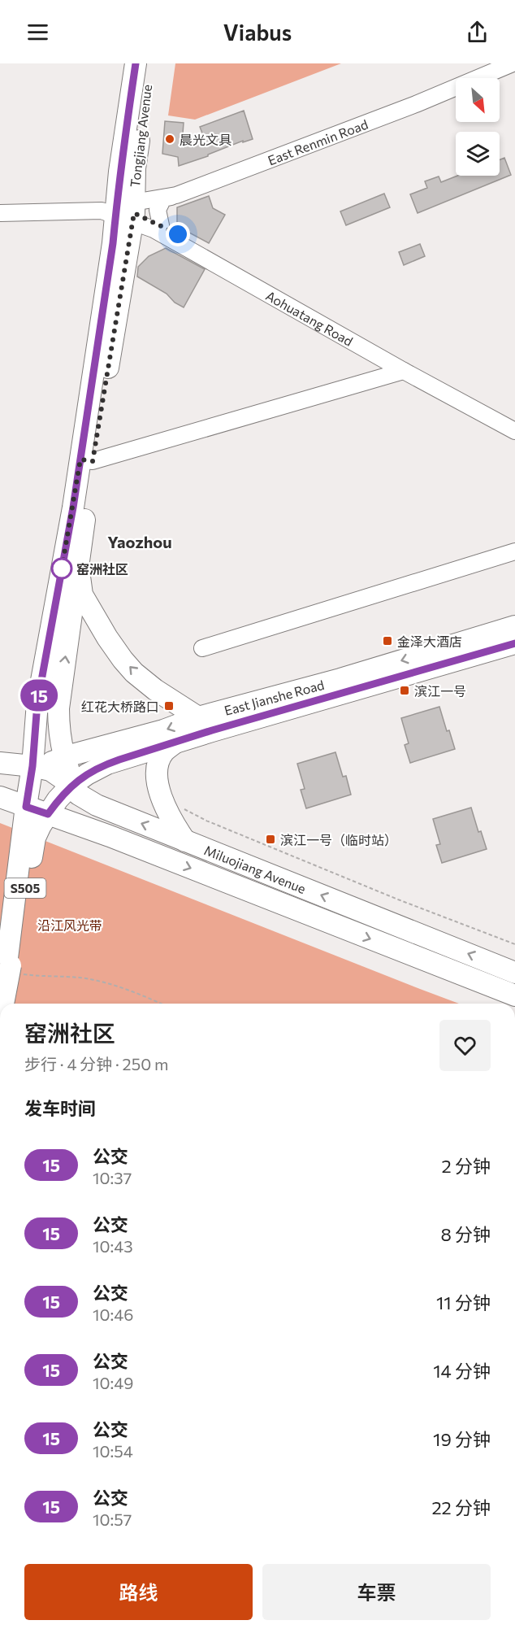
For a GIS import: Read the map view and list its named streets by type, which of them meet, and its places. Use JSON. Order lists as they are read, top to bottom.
{
  "streets": {
    "main road": [
      "Tongjiang Avenue",
      "East Jianshe Road",
      "Miluojiang Avenue",
      "S505"
    ],
    "street": ["East Renmin Road", "Aohuatang Road"]
  },
  "crossings": [
    ["Tongjiang Avenue", "East Renmin Road"],
    ["Tongjiang Avenue", "Aohuatang Road"],
    ["Tongjiang Avenue", "East Jianshe Road"],
    ["Tongjiang Avenue", "Miluojiang Avenue"],
    ["Tongjiang Avenue", "S505"],
    ["East Renmin Road", "Aohuatang Road"],
    ["East Jianshe Road", "Miluojiang Avenue"],
    ["East Jianshe Road", "S505"],
    ["Miluojiang Avenue", "S505"]
  ],
  "districts": ["Yaozhou"],
  "parks": ["沿江风光带"],
  "places": {
    "other": ["晨光文具", "窑洲社区"],
    "transit": [
      "金泽大酒店",
      "滨江一号",
      "红花大桥路口",
      "滨江一号（临时站）"
    ]
  },
  "lines": ["bus line 15"],
  "north": "bottom right",
  "page": {
    "header": "Viabus",
    "on_map": "15",
    "heading": [
      ["窑洲社区", "步行 · 4 分钟 · 250 m"],
      "发车时间"
    ],
    "list": [
      {
        "mark": "15",
        "name": "公交",
        "note": "10:37",
        "value": "2 分钟"
      },
      {
        "mark": "15",
        "name": "公交",
        "note": "10:43",
        "value": "8 分钟"
      },
      {
        "mark": "15",
        "name": "公交",
        "note": "10:46",
        "value": "11 分钟"
      },
      {
        "mark": "15",
        "name": "公交",
        "note": "10:49",
        "value": "14 分钟"
      },
      {
        "mark": "15",
        "name": "公交",
        "note": "10:54",
        "value": "19 分钟"
      },
      {
        "mark": "15",
        "name": "公交",
        "note": "10:57",
        "value": "22 分钟"
      }
    ],
    "buttons": ["路线", "车票"]
  }
}
